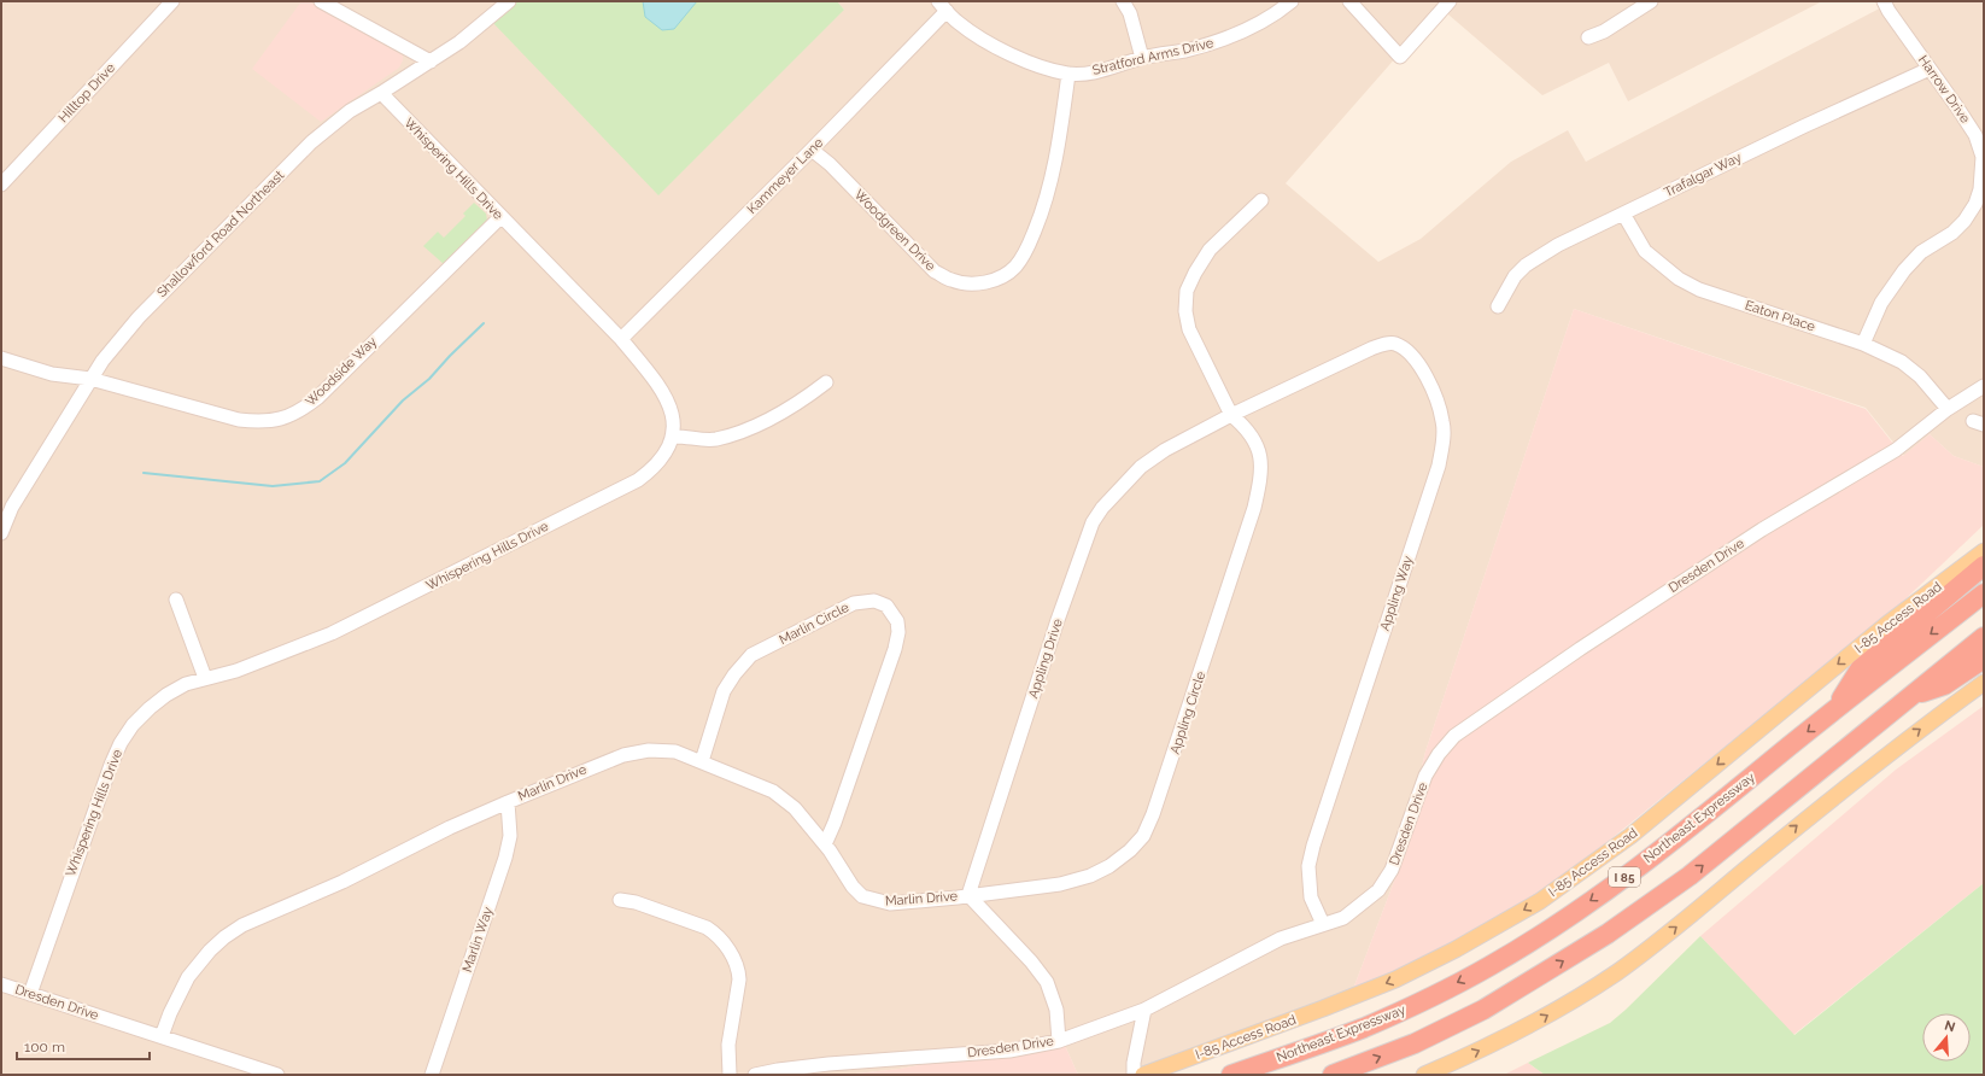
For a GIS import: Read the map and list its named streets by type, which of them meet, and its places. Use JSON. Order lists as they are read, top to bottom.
{
  "streets": {
    "highway": ["Northeast Expressway", "I 85"],
    "main road": ["I-85 Access Road"],
    "street": [
      "Stratford Arms Drive",
      "Harrow Drive",
      "Hilltop Drive",
      "Whispering Hills Drive",
      "Trafalgar Way",
      "Kammeyer Lane",
      "Woodgreen Drive",
      "Shallowford Road Northeast",
      "Eaton Place",
      "Woodside Way",
      "Dresden Drive",
      "Appling Way",
      "Marlin Circle",
      "Appling Drive",
      "Appling Circle",
      "Marlin Drive",
      "Marlin Way"
    ]
  },
  "crossings": [
    ["Stratford Arms Drive", "Kammeyer Lane"],
    ["Stratford Arms Drive", "Woodgreen Drive"],
    ["Harrow Drive", "Trafalgar Way"],
    ["Harrow Drive", "Eaton Place"],
    ["Whispering Hills Drive", "Kammeyer Lane"],
    ["Whispering Hills Drive", "Shallowford Road Northeast"],
    ["Whispering Hills Drive", "Woodside Way"],
    ["Whispering Hills Drive", "Dresden Drive"],
    ["Trafalgar Way", "Eaton Place"],
    ["Kammeyer Lane", "Woodgreen Drive"],
    ["Shallowford Road Northeast", "Woodside Way"],
    ["Eaton Place", "Dresden Drive"],
    ["Dresden Drive", "Appling Way"],
    ["Dresden Drive", "Marlin Drive"],
    ["Appling Way", "Appling Drive"],
    ["Marlin Circle", "Marlin Drive"],
    ["Appling Drive", "Appling Circle"],
    ["Appling Drive", "Marlin Drive"],
    ["Appling Circle", "Marlin Drive"],
    ["Marlin Drive", "Marlin Way"]
  ],
  "scale_bar": "100 m",
  "north": "top"
}
